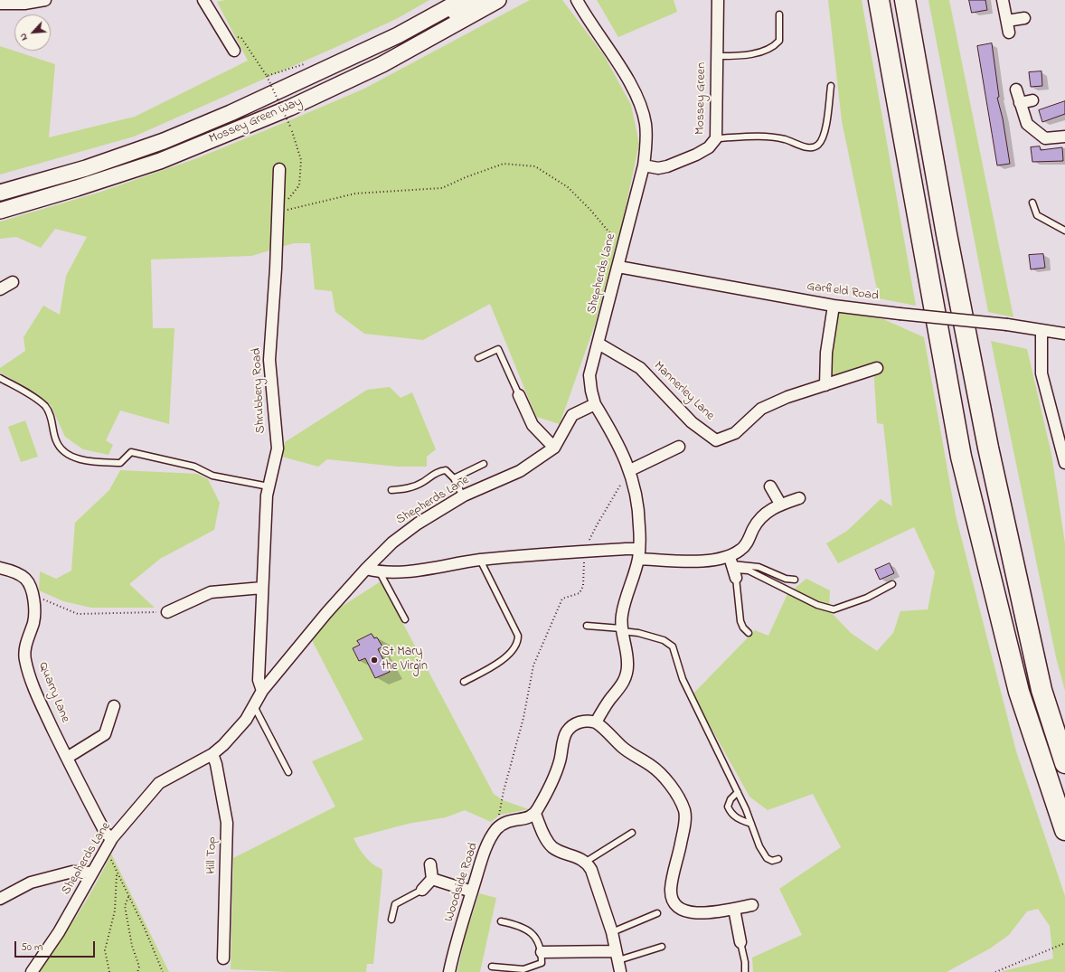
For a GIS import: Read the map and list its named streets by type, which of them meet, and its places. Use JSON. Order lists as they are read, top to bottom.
{
  "streets": {
    "main road": ["Mossey Green Way"],
    "street": [
      "Mossey Green",
      "Shepherds Lane",
      "Garfield Road",
      "Shrubbery Road",
      "Mannerley Lane",
      "Quarry Lane",
      "Hill Top",
      "Woodside Road"
    ]
  },
  "crossings": [
    ["Mossey Green", "Shepherds Lane"],
    ["Shepherds Lane", "Garfield Road"],
    ["Shepherds Lane", "Shrubbery Road"],
    ["Shepherds Lane", "Mannerley Lane"],
    ["Shepherds Lane", "Quarry Lane"],
    ["Shepherds Lane", "Hill Top"]
  ],
  "places": ["St Mary the Virgin"],
  "scale_bar": "50 m",
  "north": "bottom left"
}
